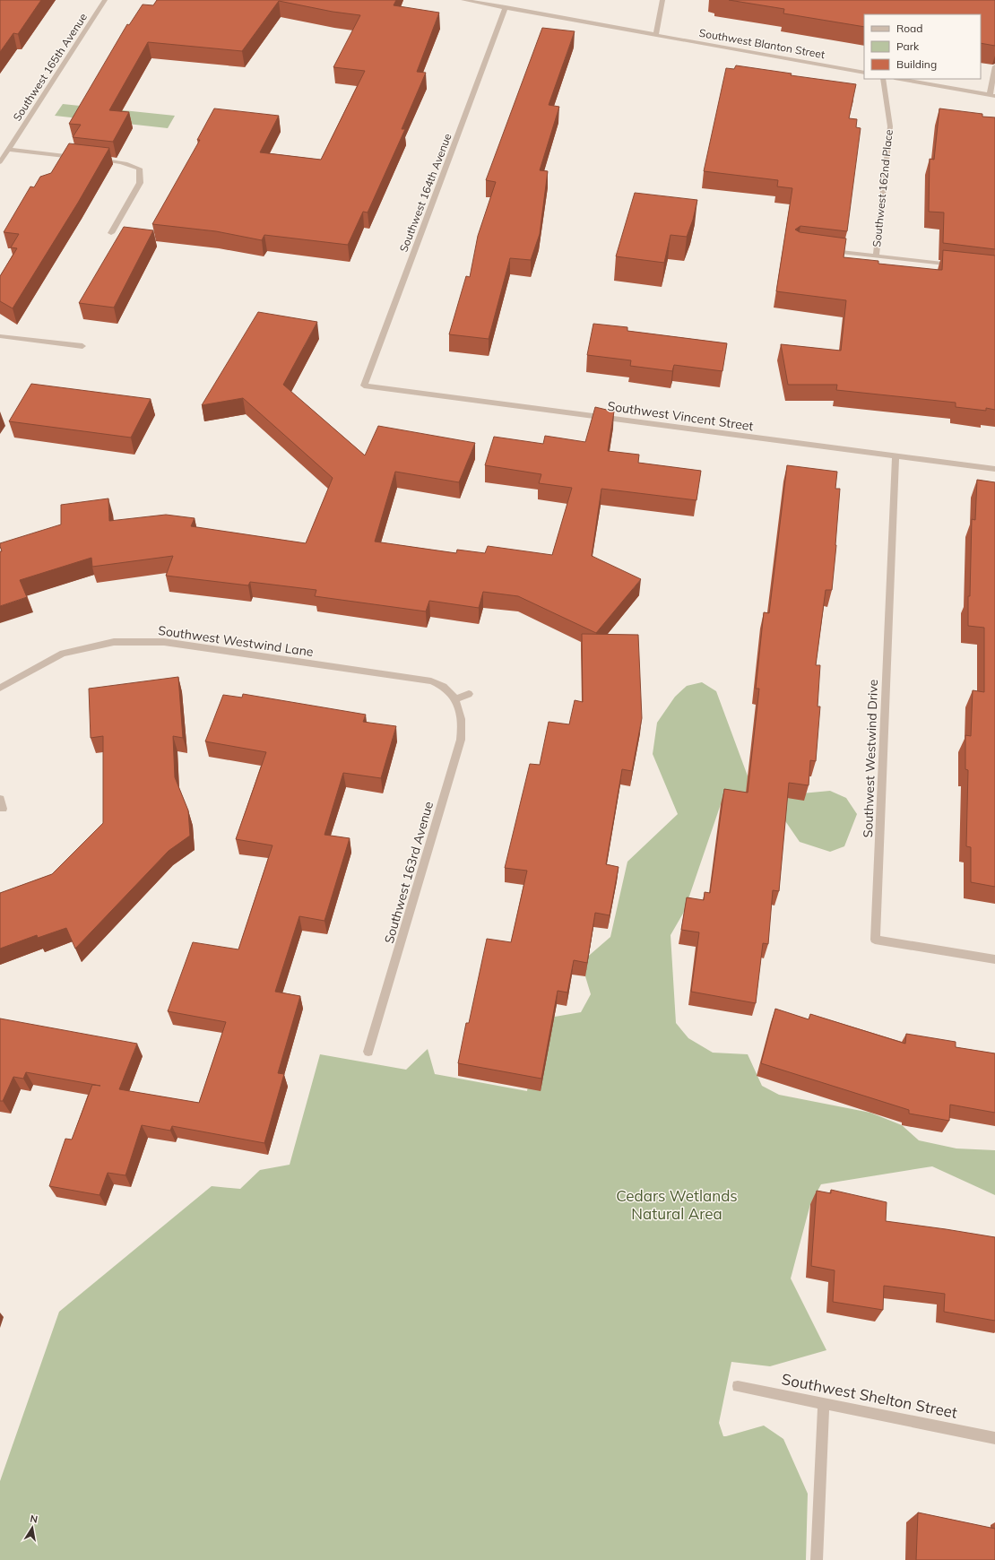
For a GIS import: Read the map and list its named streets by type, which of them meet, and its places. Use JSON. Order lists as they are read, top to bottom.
{
  "streets": {
    "street": [
      "Southwest Blanton Street",
      "Southwest 165th Avenue",
      "Southwest 162nd Place",
      "Southwest 164th Avenue",
      "Southwest Vincent Street",
      "Southwest Westwind Lane",
      "Southwest Westwind Drive",
      "Southwest 163rd Avenue",
      "Southwest Shelton Street"
    ]
  },
  "crossings": [
    ["Southwest Blanton Street", "Southwest 164th Avenue"],
    ["Southwest 164th Avenue", "Southwest Vincent Street"],
    ["Southwest Vincent Street", "Southwest Westwind Drive"],
    ["Southwest Westwind Lane", "Southwest 163rd Avenue"]
  ],
  "parks": ["Cedars Wetlands Natural Area"],
  "legend": ["Road", "Park", "Building"],
  "north": "top"
}
